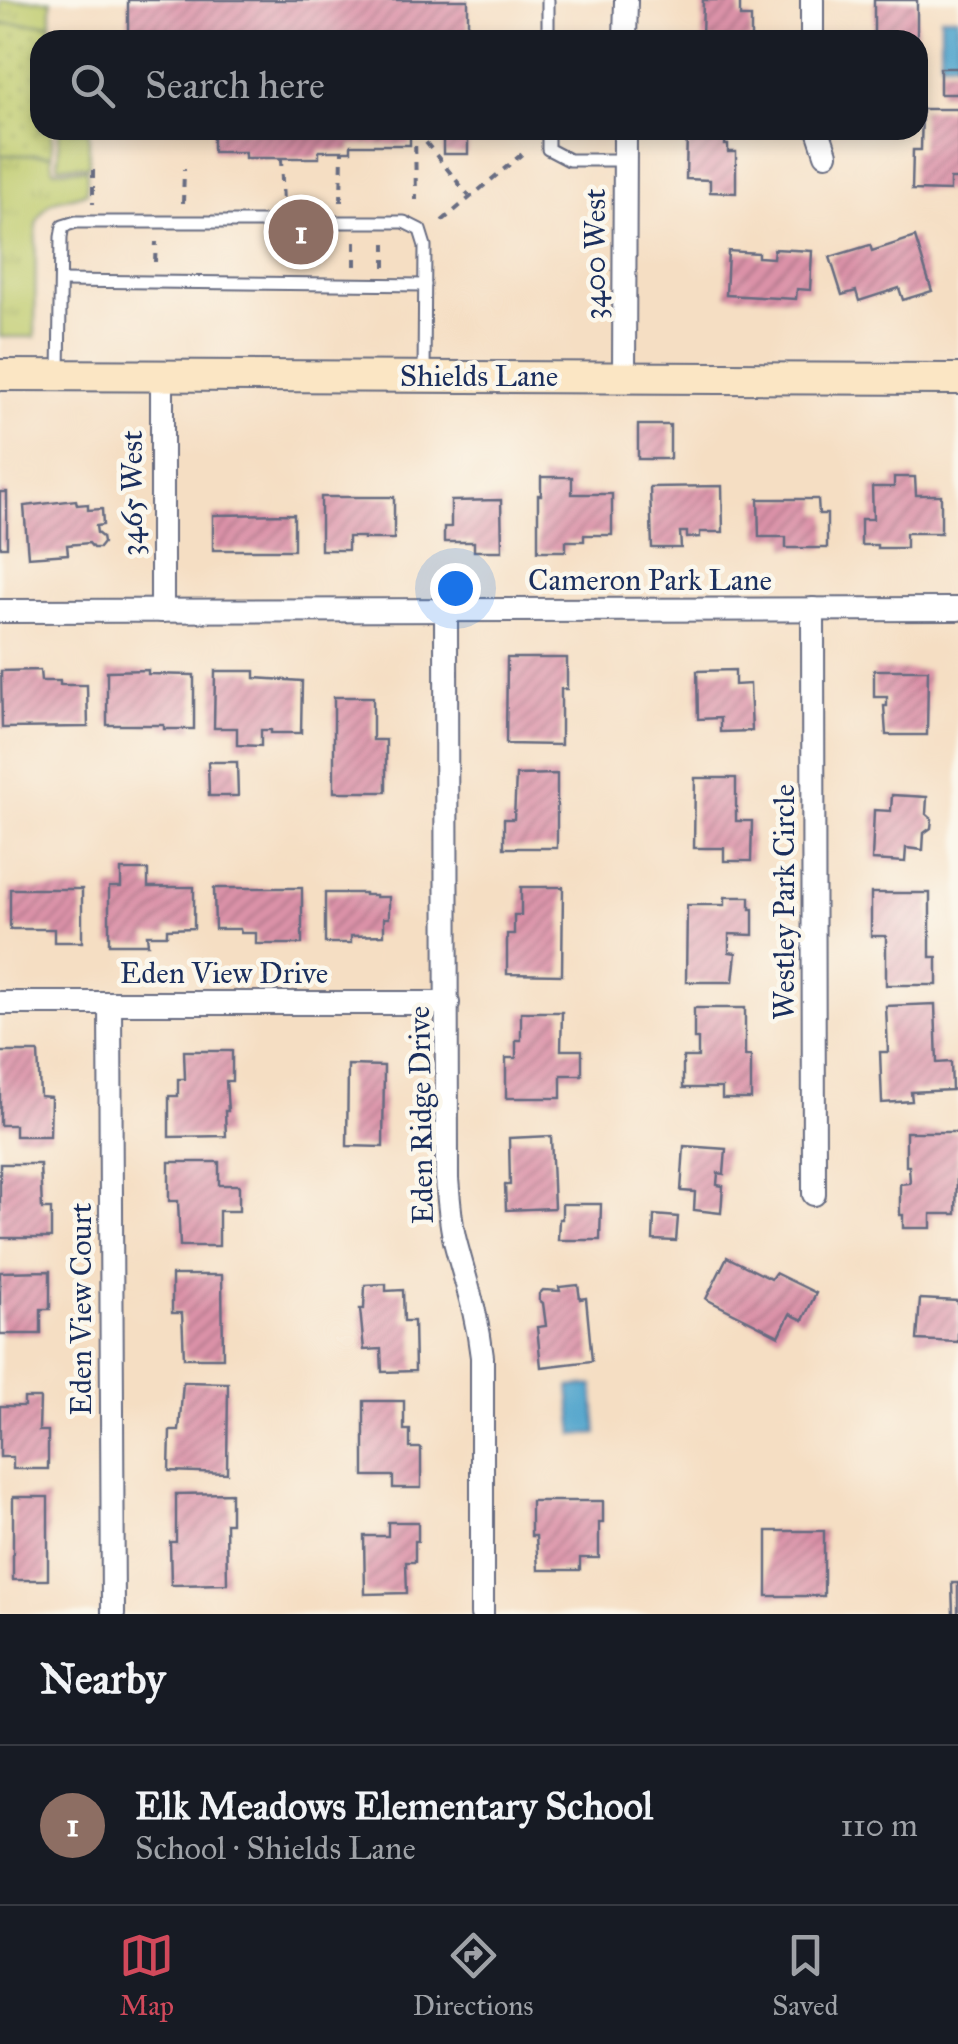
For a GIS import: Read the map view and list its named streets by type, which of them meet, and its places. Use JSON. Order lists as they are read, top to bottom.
{
  "streets": {
    "main road": ["Shields Lane"],
    "street": [
      "3400 West",
      "3465 West",
      "Cameron Park Lane",
      "Westley Park Circle",
      "Eden View Drive",
      "Eden Ridge Drive",
      "Eden View Court"
    ]
  },
  "crossings": [
    ["3400 West", "Shields Lane"],
    ["Shields Lane", "3465 West"],
    ["3465 West", "Cameron Park Lane"],
    ["Cameron Park Lane", "Westley Park Circle"],
    ["Cameron Park Lane", "Eden Ridge Drive"],
    ["Eden View Drive", "Eden Ridge Drive"],
    ["Eden View Drive", "Eden View Court"]
  ],
  "page": {
    "search": "Search here",
    "pins": "1",
    "heading": "Nearby",
    "list": [
      {
        "mark": "1",
        "name": "Elk Meadows Elementary School",
        "note": "School · Shields Lane",
        "value": "110 m"
      }
    ],
    "nav": ["Map", "Directions", "Saved"]
  }
}
